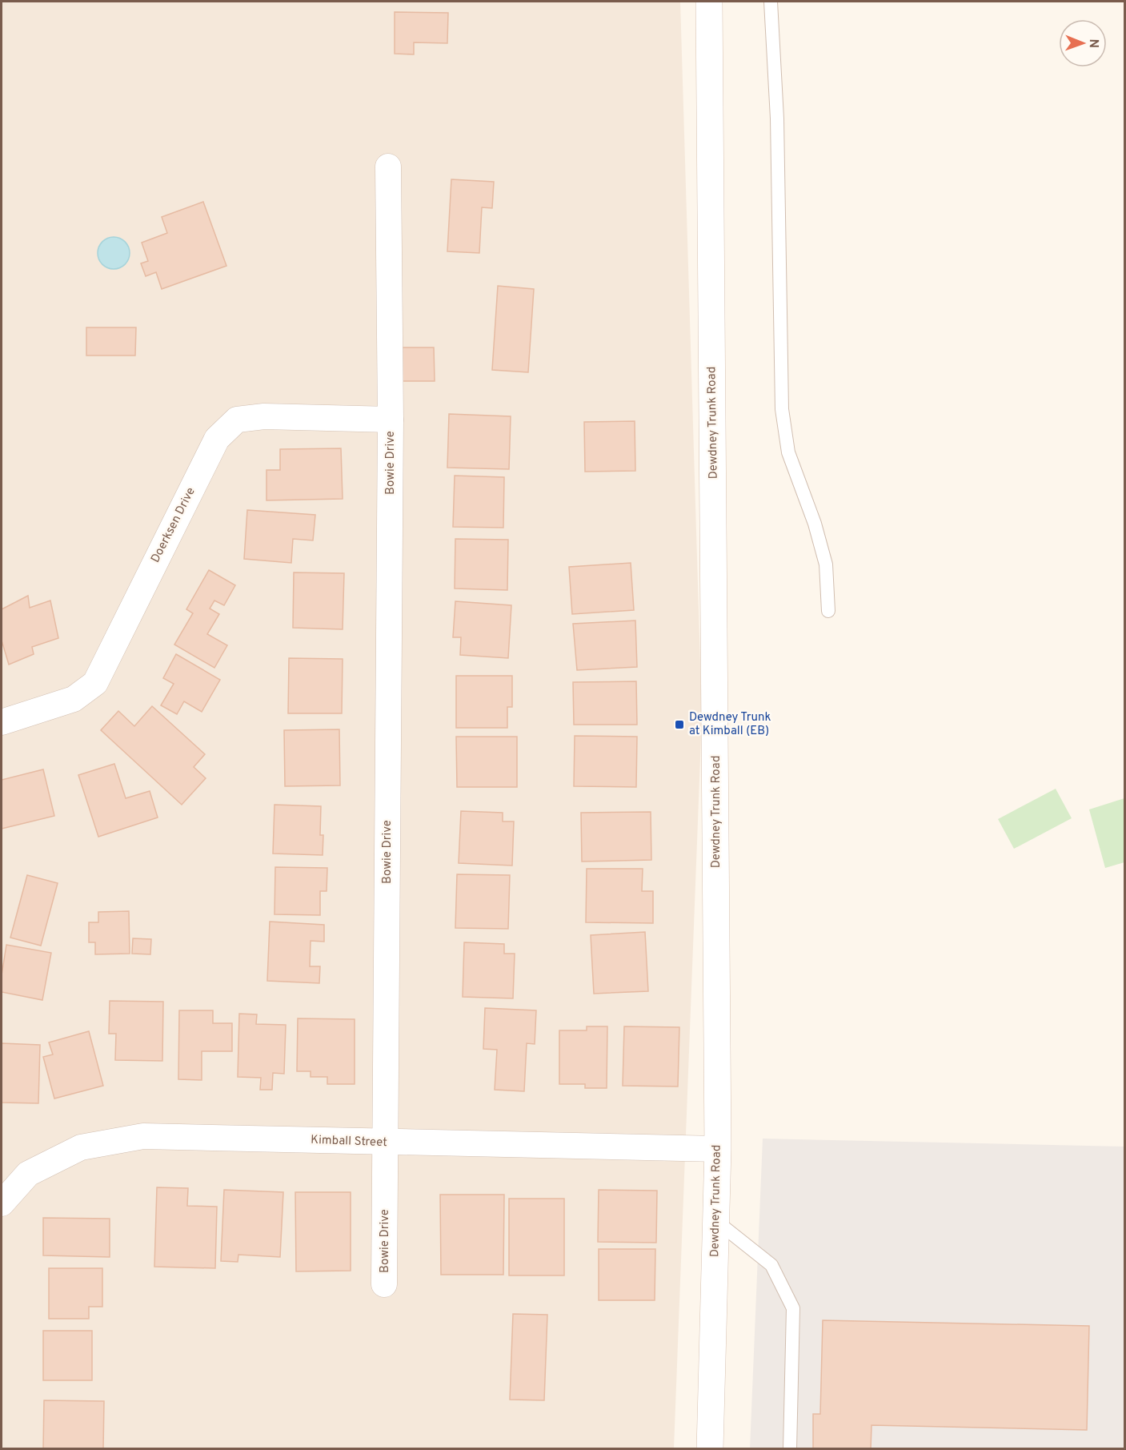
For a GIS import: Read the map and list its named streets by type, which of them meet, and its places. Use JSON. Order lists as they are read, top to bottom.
{
  "streets": {
    "main road": ["Dewdney Trunk Road"],
    "street": ["Bowie Drive", "Doerksen Drive", "Kimball Street"]
  },
  "crossings": [
    ["Dewdney Trunk Road", "Kimball Street"],
    ["Bowie Drive", "Doerksen Drive"],
    ["Bowie Drive", "Kimball Street"]
  ],
  "places": {
    "transit": ["Dewdney Trunk at Kimball (EB)"]
  },
  "north": "right"
}
